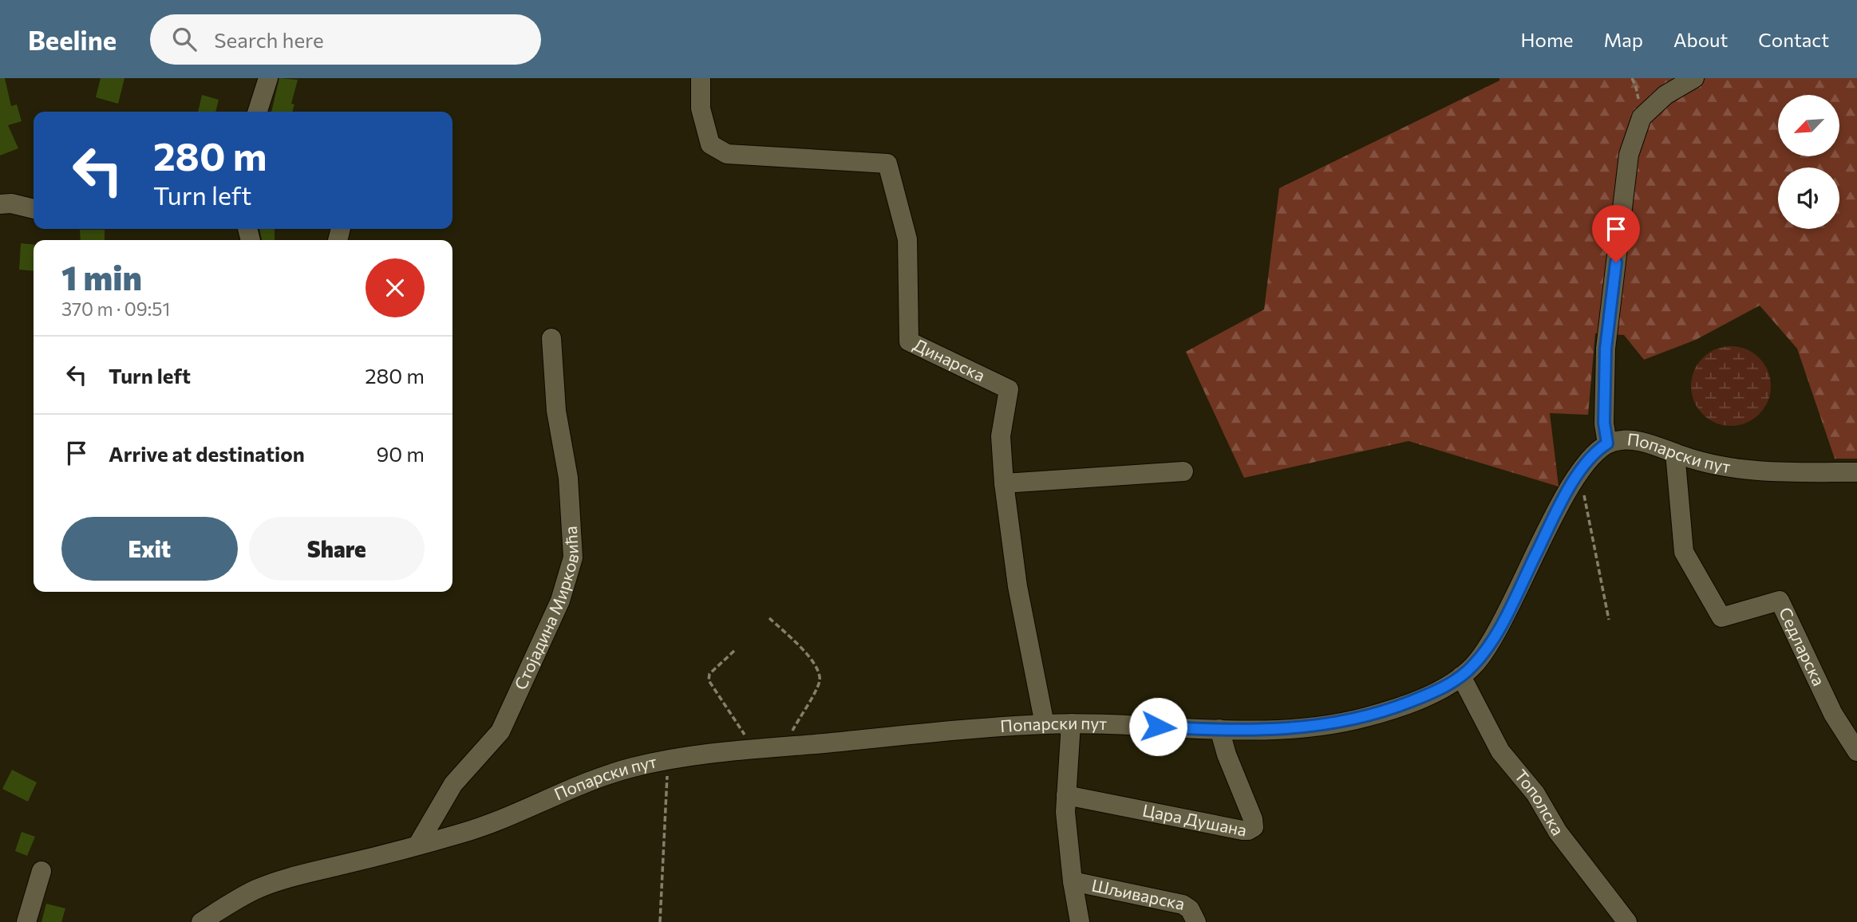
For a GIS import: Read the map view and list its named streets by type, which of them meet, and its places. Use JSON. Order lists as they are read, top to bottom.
{
  "streets": {
    "street": [
      "Динарска",
      "Попарски пут",
      "Стојадина Мирковића",
      "Седларска",
      "Тополска",
      "Цара Душана",
      "Шљиварска"
    ]
  },
  "crossings": [
    ["Динарска", "Попарски пут"],
    ["Попарски пут", "Стојадина Мирковића"],
    ["Попарски пут", "Седларска"],
    ["Попарски пут", "Тополска"],
    ["Попарски пут", "Цара Душана"]
  ],
  "north": "bottom left",
  "page": {
    "header": "Beeline",
    "search": "Search here",
    "nav": [
      "Home",
      "Map",
      "About",
      "Contact"
    ],
    "turn": ["280 m", "Turn left"],
    "heading": ["1 min", "370 m · 09:51"],
    "list": [
      {
        "name": "Turn left",
        "value": "280 m"
      },
      {
        "name": "Arrive at destination",
        "value": "90 m"
      }
    ],
    "buttons": ["Exit", "Share"]
  }
}
